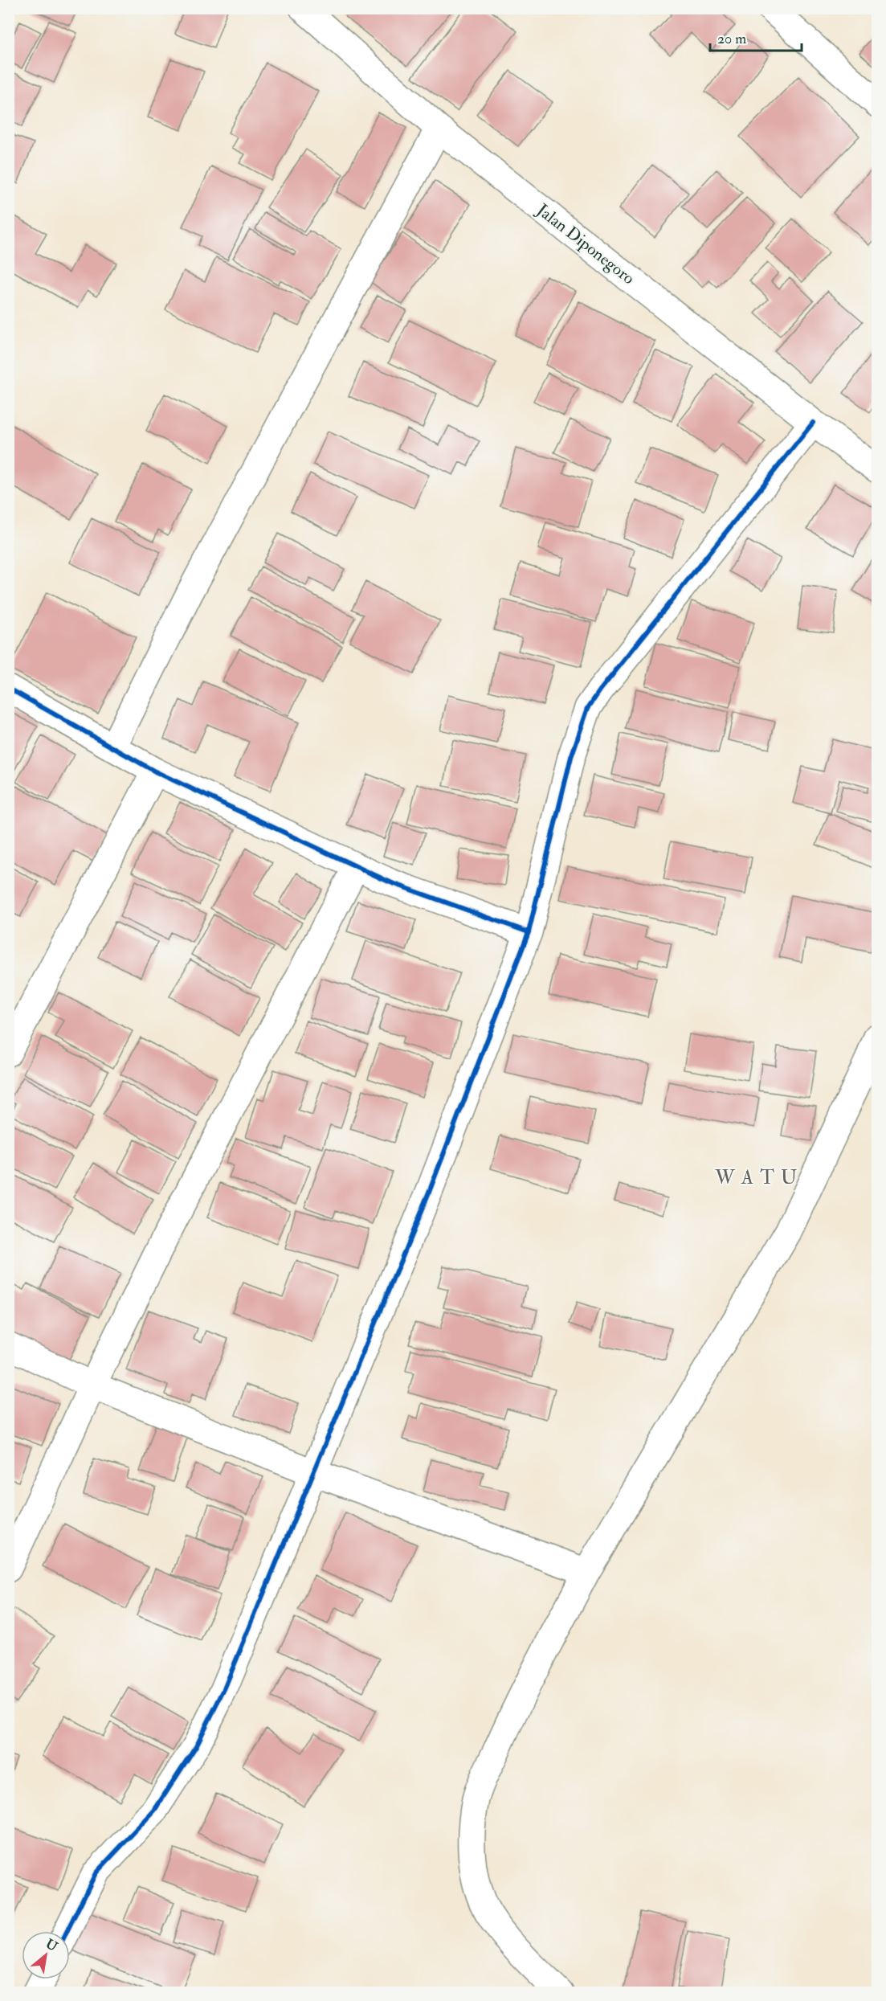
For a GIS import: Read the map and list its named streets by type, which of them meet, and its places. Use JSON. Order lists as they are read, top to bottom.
{
  "streets": {
    "street": ["Jalan Diponegoro"]
  },
  "districts": ["W A T U"],
  "scale_bar": "20 m",
  "north": "top right"
}
